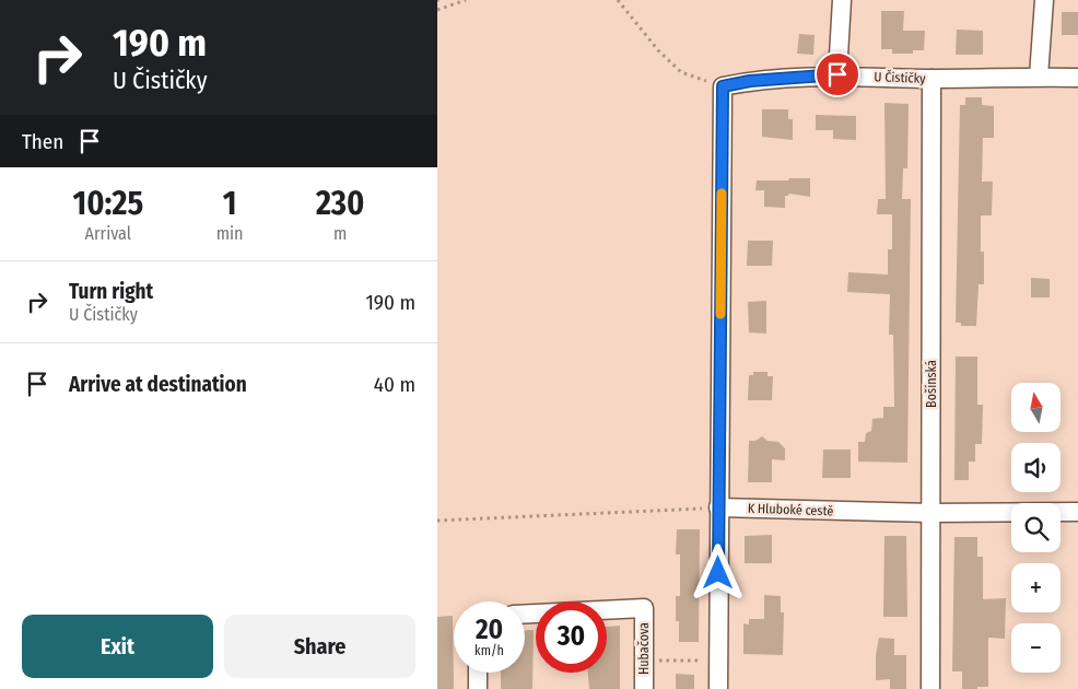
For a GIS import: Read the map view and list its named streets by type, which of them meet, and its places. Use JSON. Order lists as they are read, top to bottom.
{
  "streets": {
    "street": [
      "U Čističky",
      "Bošínská",
      "K Hluboké cestě",
      "Hubačova"
    ]
  },
  "crossings": [
    ["U Čističky", "Bošínská"],
    ["Bošínská", "K Hluboké cestě"]
  ],
  "north": "top",
  "page": {
    "turn": ["190 m", "U Čističky"],
    "then": "Then",
    "eta": [
      "10:25",
      "Arrival",
      "1",
      "min",
      "230",
      "m"
    ],
    "list": [
      {
        "name": "Turn right",
        "note": "U Čističky",
        "value": "190 m"
      },
      {
        "name": "Arrive at destination",
        "value": "40 m"
      }
    ],
    "map_buttons": ["+", "−"],
    "speed": "20 km/h",
    "limit": "30",
    "buttons": ["Exit", "Share"]
  }
}
